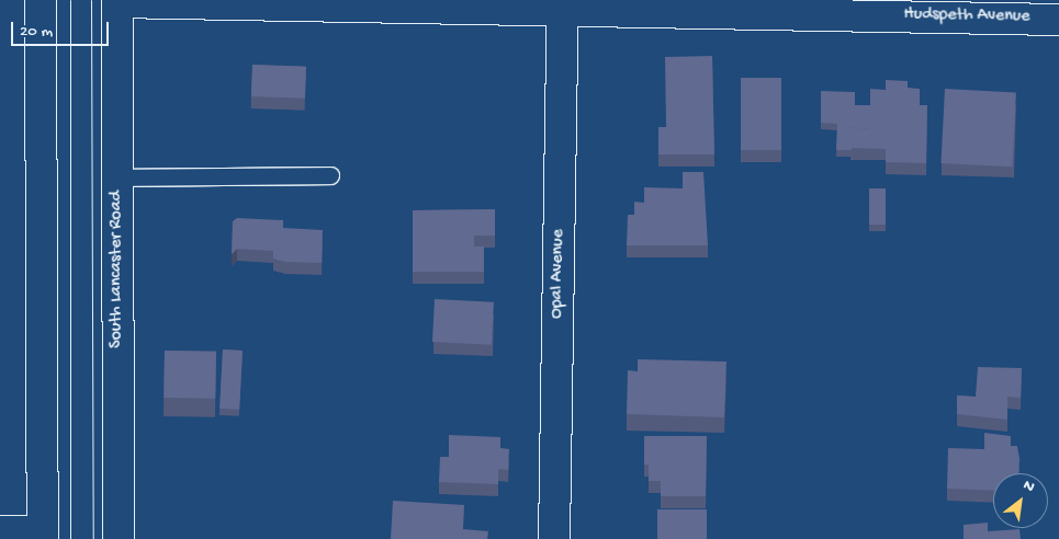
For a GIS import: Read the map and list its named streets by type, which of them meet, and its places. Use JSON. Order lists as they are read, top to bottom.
{
  "streets": {
    "street": ["Hudspeth Avenue", "South Lancaster Road", "Opal Avenue"]
  },
  "crossings": [
    ["Hudspeth Avenue", "South Lancaster Road"],
    ["Hudspeth Avenue", "Opal Avenue"]
  ],
  "scale_bar": "20 m",
  "north": "top right"
}
